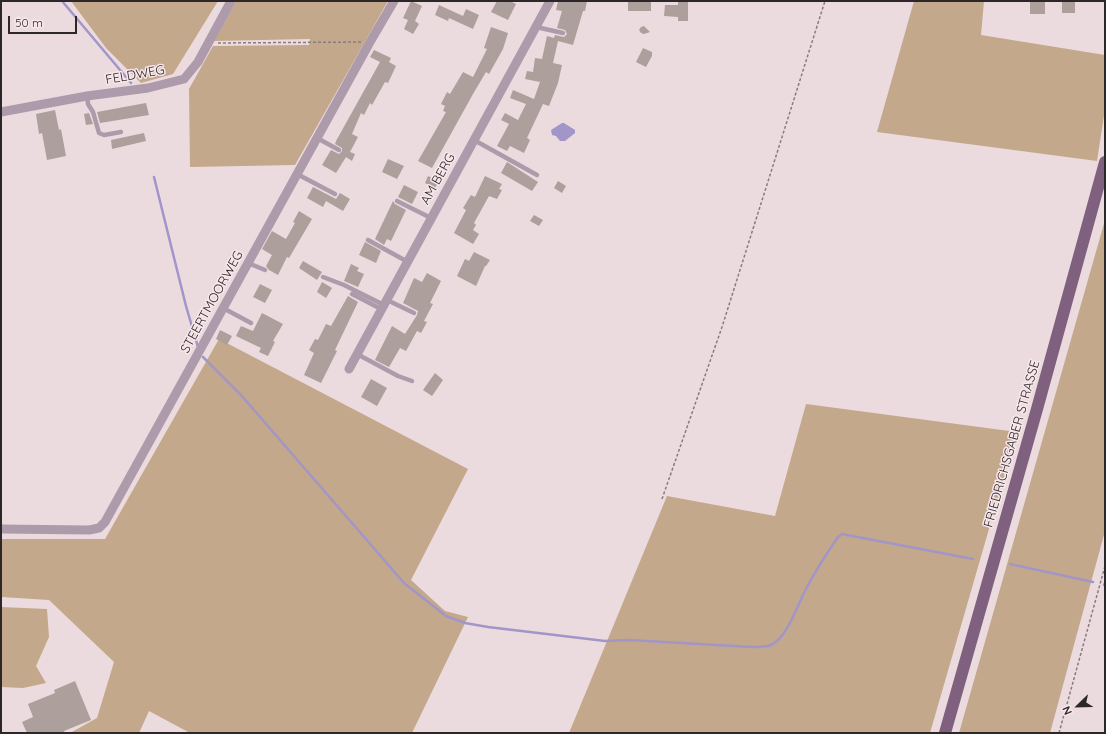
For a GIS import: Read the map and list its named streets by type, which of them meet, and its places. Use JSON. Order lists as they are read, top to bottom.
{
  "streets": {
    "main road": ["FRIEDRICHSGABER STRASSE"],
    "street": ["FELDWEG", "AM BERG", "STEERTMOORWEG"]
  },
  "scale_bar": "50 m",
  "north": "bottom left"
}
